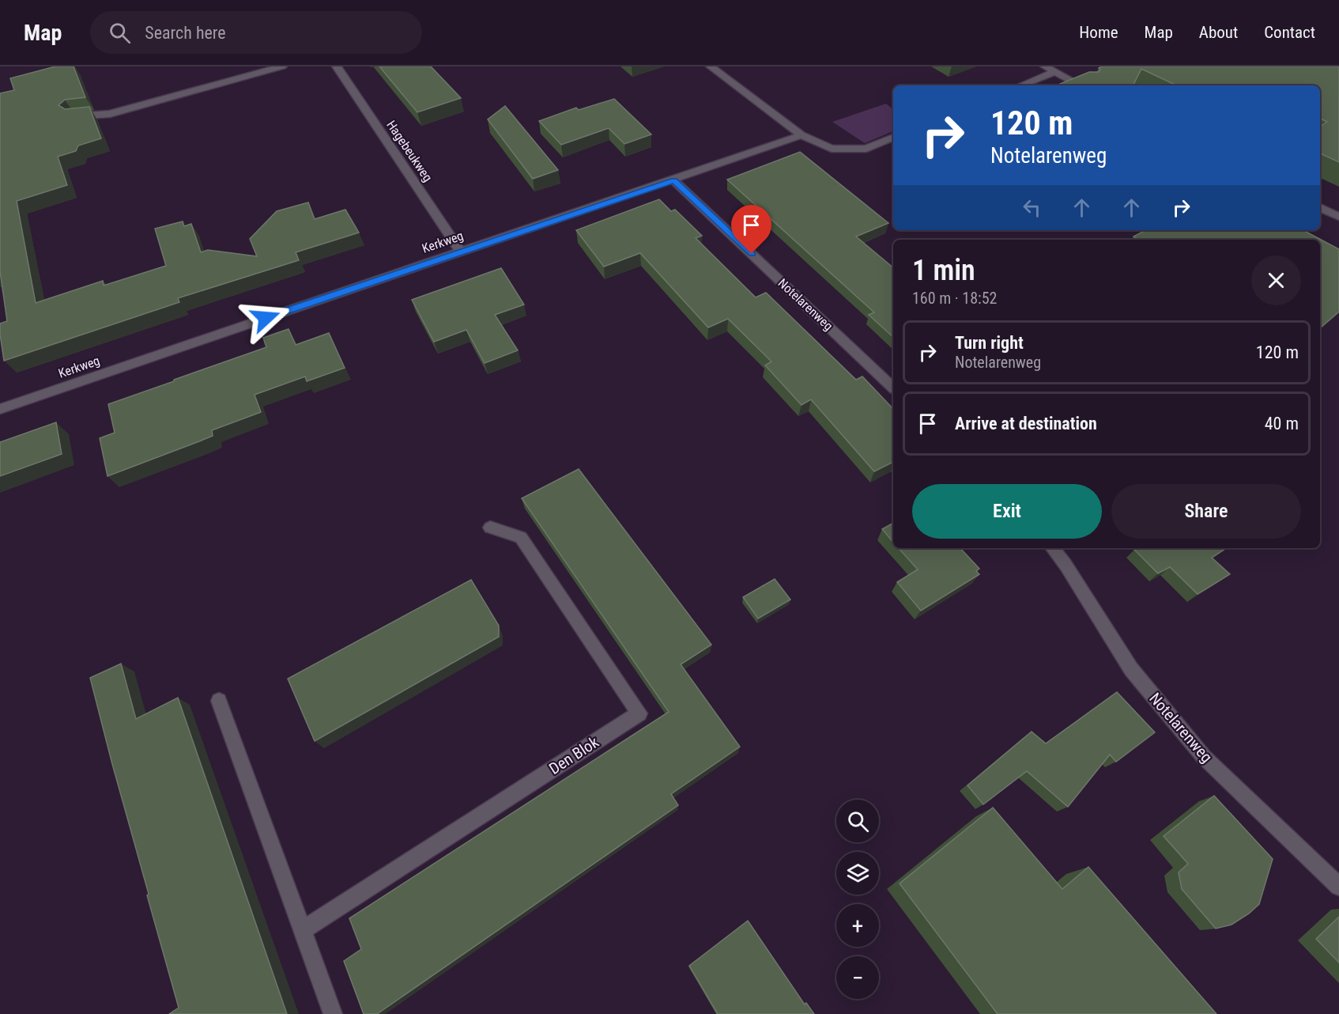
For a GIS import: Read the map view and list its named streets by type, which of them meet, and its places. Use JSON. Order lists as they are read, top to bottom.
{
  "streets": {
    "street": [
      "Hagebeukweg",
      "Kerkweg",
      "Notelarenweg",
      "Den Blok"
    ]
  },
  "crossings": [
    ["Hagebeukweg", "Kerkweg"],
    ["Kerkweg", "Notelarenweg"]
  ],
  "page": {
    "header": "Map",
    "search": "Search here",
    "nav": [
      "Home",
      "Map",
      "About",
      "Contact"
    ],
    "turn": ["120 m", "Notelarenweg"],
    "heading": ["1 min", "160 m · 18:52"],
    "list": [
      {
        "name": "Turn right",
        "note": "Notelarenweg",
        "value": "120 m"
      },
      {
        "name": "Arrive at destination",
        "value": "40 m"
      }
    ],
    "buttons": ["Exit", "Share"],
    "map_buttons": ["+", "−"]
  }
}
